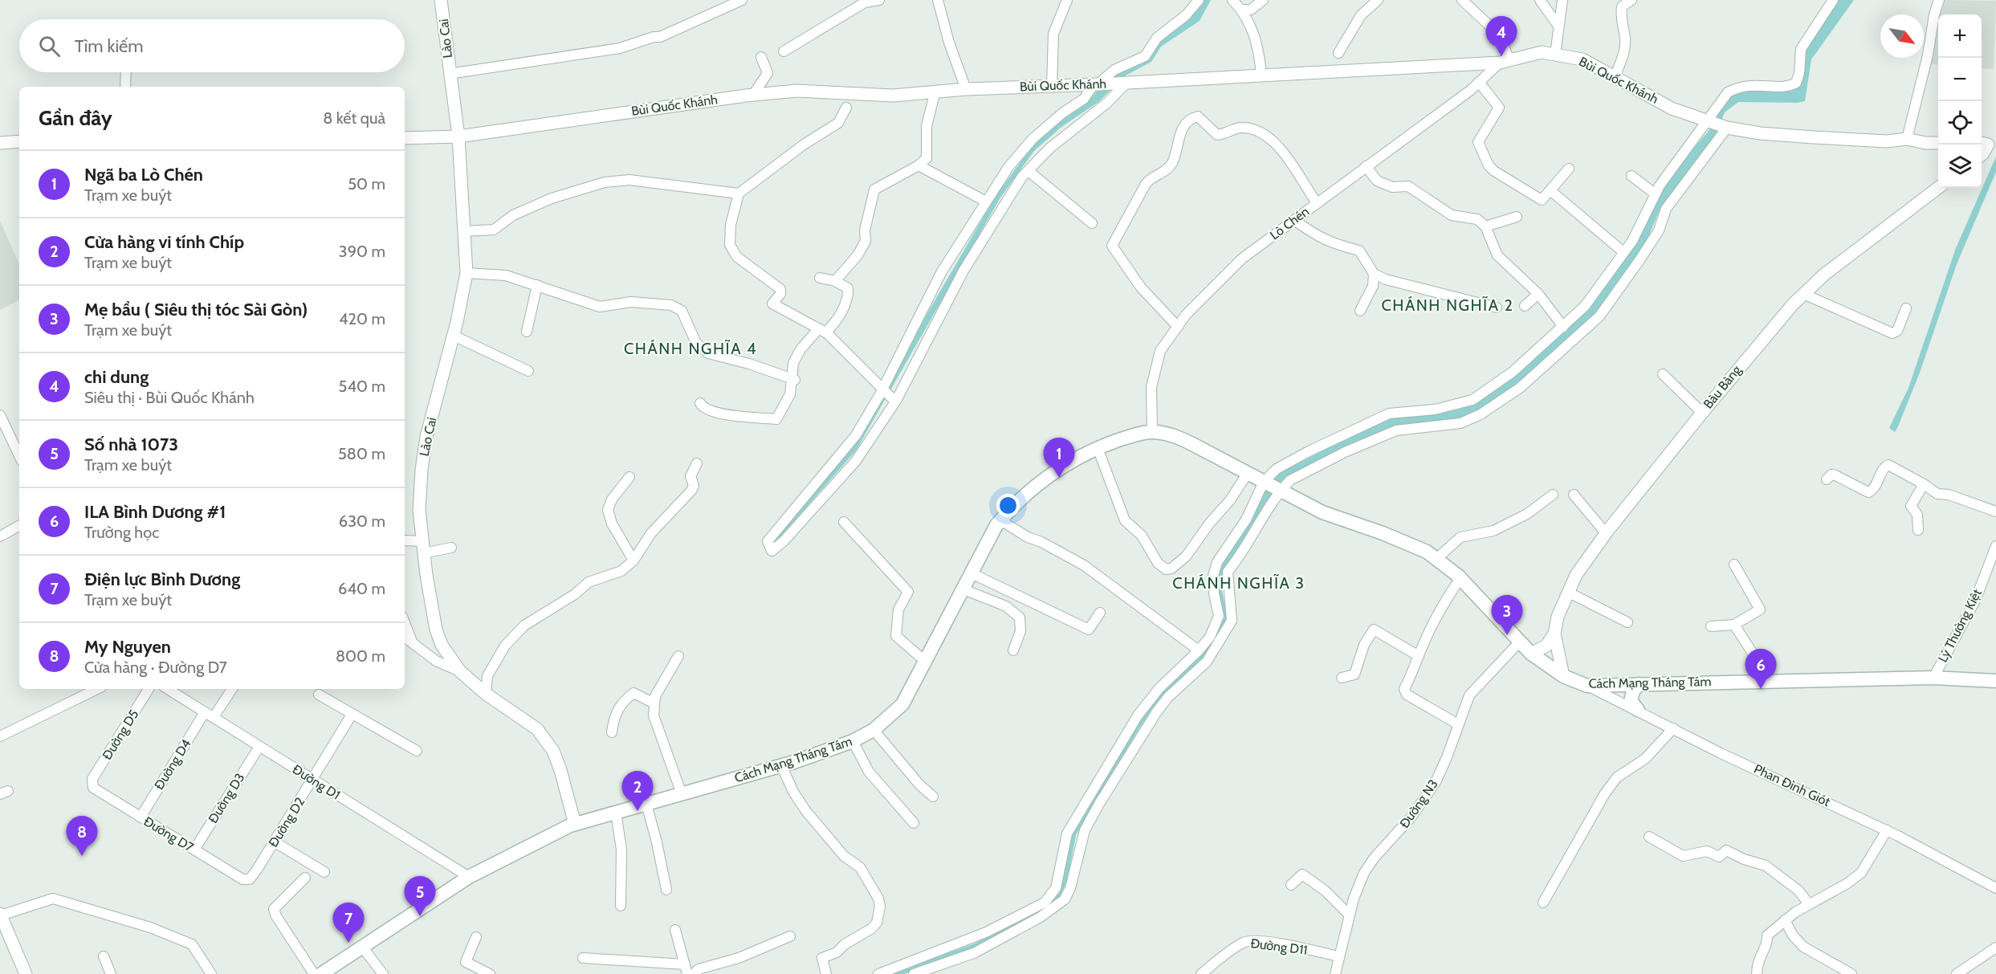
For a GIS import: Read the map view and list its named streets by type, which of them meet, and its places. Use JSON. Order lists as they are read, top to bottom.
{
  "streets": {
    "main road": ["Cách Mạng Tháng Tám"],
    "street": [
      "Lào Cai",
      "Bùi Quốc Khánh",
      "Lò Chén",
      "Bàu Bàng",
      "Lý Thường Kiệt",
      "Đường D5",
      "Đường D4",
      "Đường D1",
      "Phan Đình Giót",
      "Đường D3",
      "Đường N3",
      "Đường D2",
      "Đường D7",
      "Đường D11"
    ]
  },
  "crossings": [
    ["Lào Cai", "Bùi Quốc Khánh"],
    ["Lào Cai", "Cách Mạng Tháng Tám"],
    ["Bùi Quốc Khánh", "Lò Chén"],
    ["Lò Chén", "Cách Mạng Tháng Tám"],
    ["Lý Thường Kiệt", "Cách Mạng Tháng Tám"],
    ["Cách Mạng Tháng Tám", "Đường D1"],
    ["Cách Mạng Tháng Tám", "Phan Đình Giót"],
    ["Cách Mạng Tháng Tám", "Đường N3"],
    ["Đường D5", "Đường D7"],
    ["Đường D4", "Đường D1"],
    ["Đường D4", "Đường D7"],
    ["Đường D1", "Đường D3"],
    ["Đường D1", "Đường D2"],
    ["Đường D3", "Đường D7"],
    ["Đường N3", "Đường D11"],
    ["Đường D2", "Đường D7"]
  ],
  "districts": ["CHÁNH NGHĨA 2", "CHÁNH NGHĨA 4", "CHÁNH NGHĨA 3"],
  "north": "bottom right",
  "page": {
    "map_buttons": ["+", "−"],
    "pins": [
      "4",
      "1",
      "3",
      "6",
      "2",
      "8",
      "5",
      "7"
    ],
    "search": "Tìm kiếm",
    "heading": ["Gần đây", "8 kết quả"],
    "list": [
      {
        "mark": "1",
        "name": "Ngã ba Lò Chén",
        "note": "Trạm xe buýt",
        "value": "50 m"
      },
      {
        "mark": "2",
        "name": "Cửa hàng vi tính Chíp",
        "note": "Trạm xe buýt",
        "value": "390 m"
      },
      {
        "mark": "3",
        "name": "Mẹ bầu ( Siêu thị tóc Sài Gòn)",
        "note": "Trạm xe buýt",
        "value": "420 m"
      },
      {
        "mark": "4",
        "name": "chi dung",
        "note": "Siêu thị · Bùi Quốc Khánh",
        "value": "540 m"
      },
      {
        "mark": "5",
        "name": "Số nhà 1073",
        "note": "Trạm xe buýt",
        "value": "580 m"
      },
      {
        "mark": "6",
        "name": "ILA Bình Dương #1",
        "note": "Trường học",
        "value": "630 m"
      },
      {
        "mark": "7",
        "name": "Điện lực Bình Dương",
        "note": "Trạm xe buýt",
        "value": "640 m"
      },
      {
        "mark": "8",
        "name": "My Nguyen",
        "note": "Cửa hàng · Đường D7",
        "value": "800 m"
      }
    ]
  }
}
